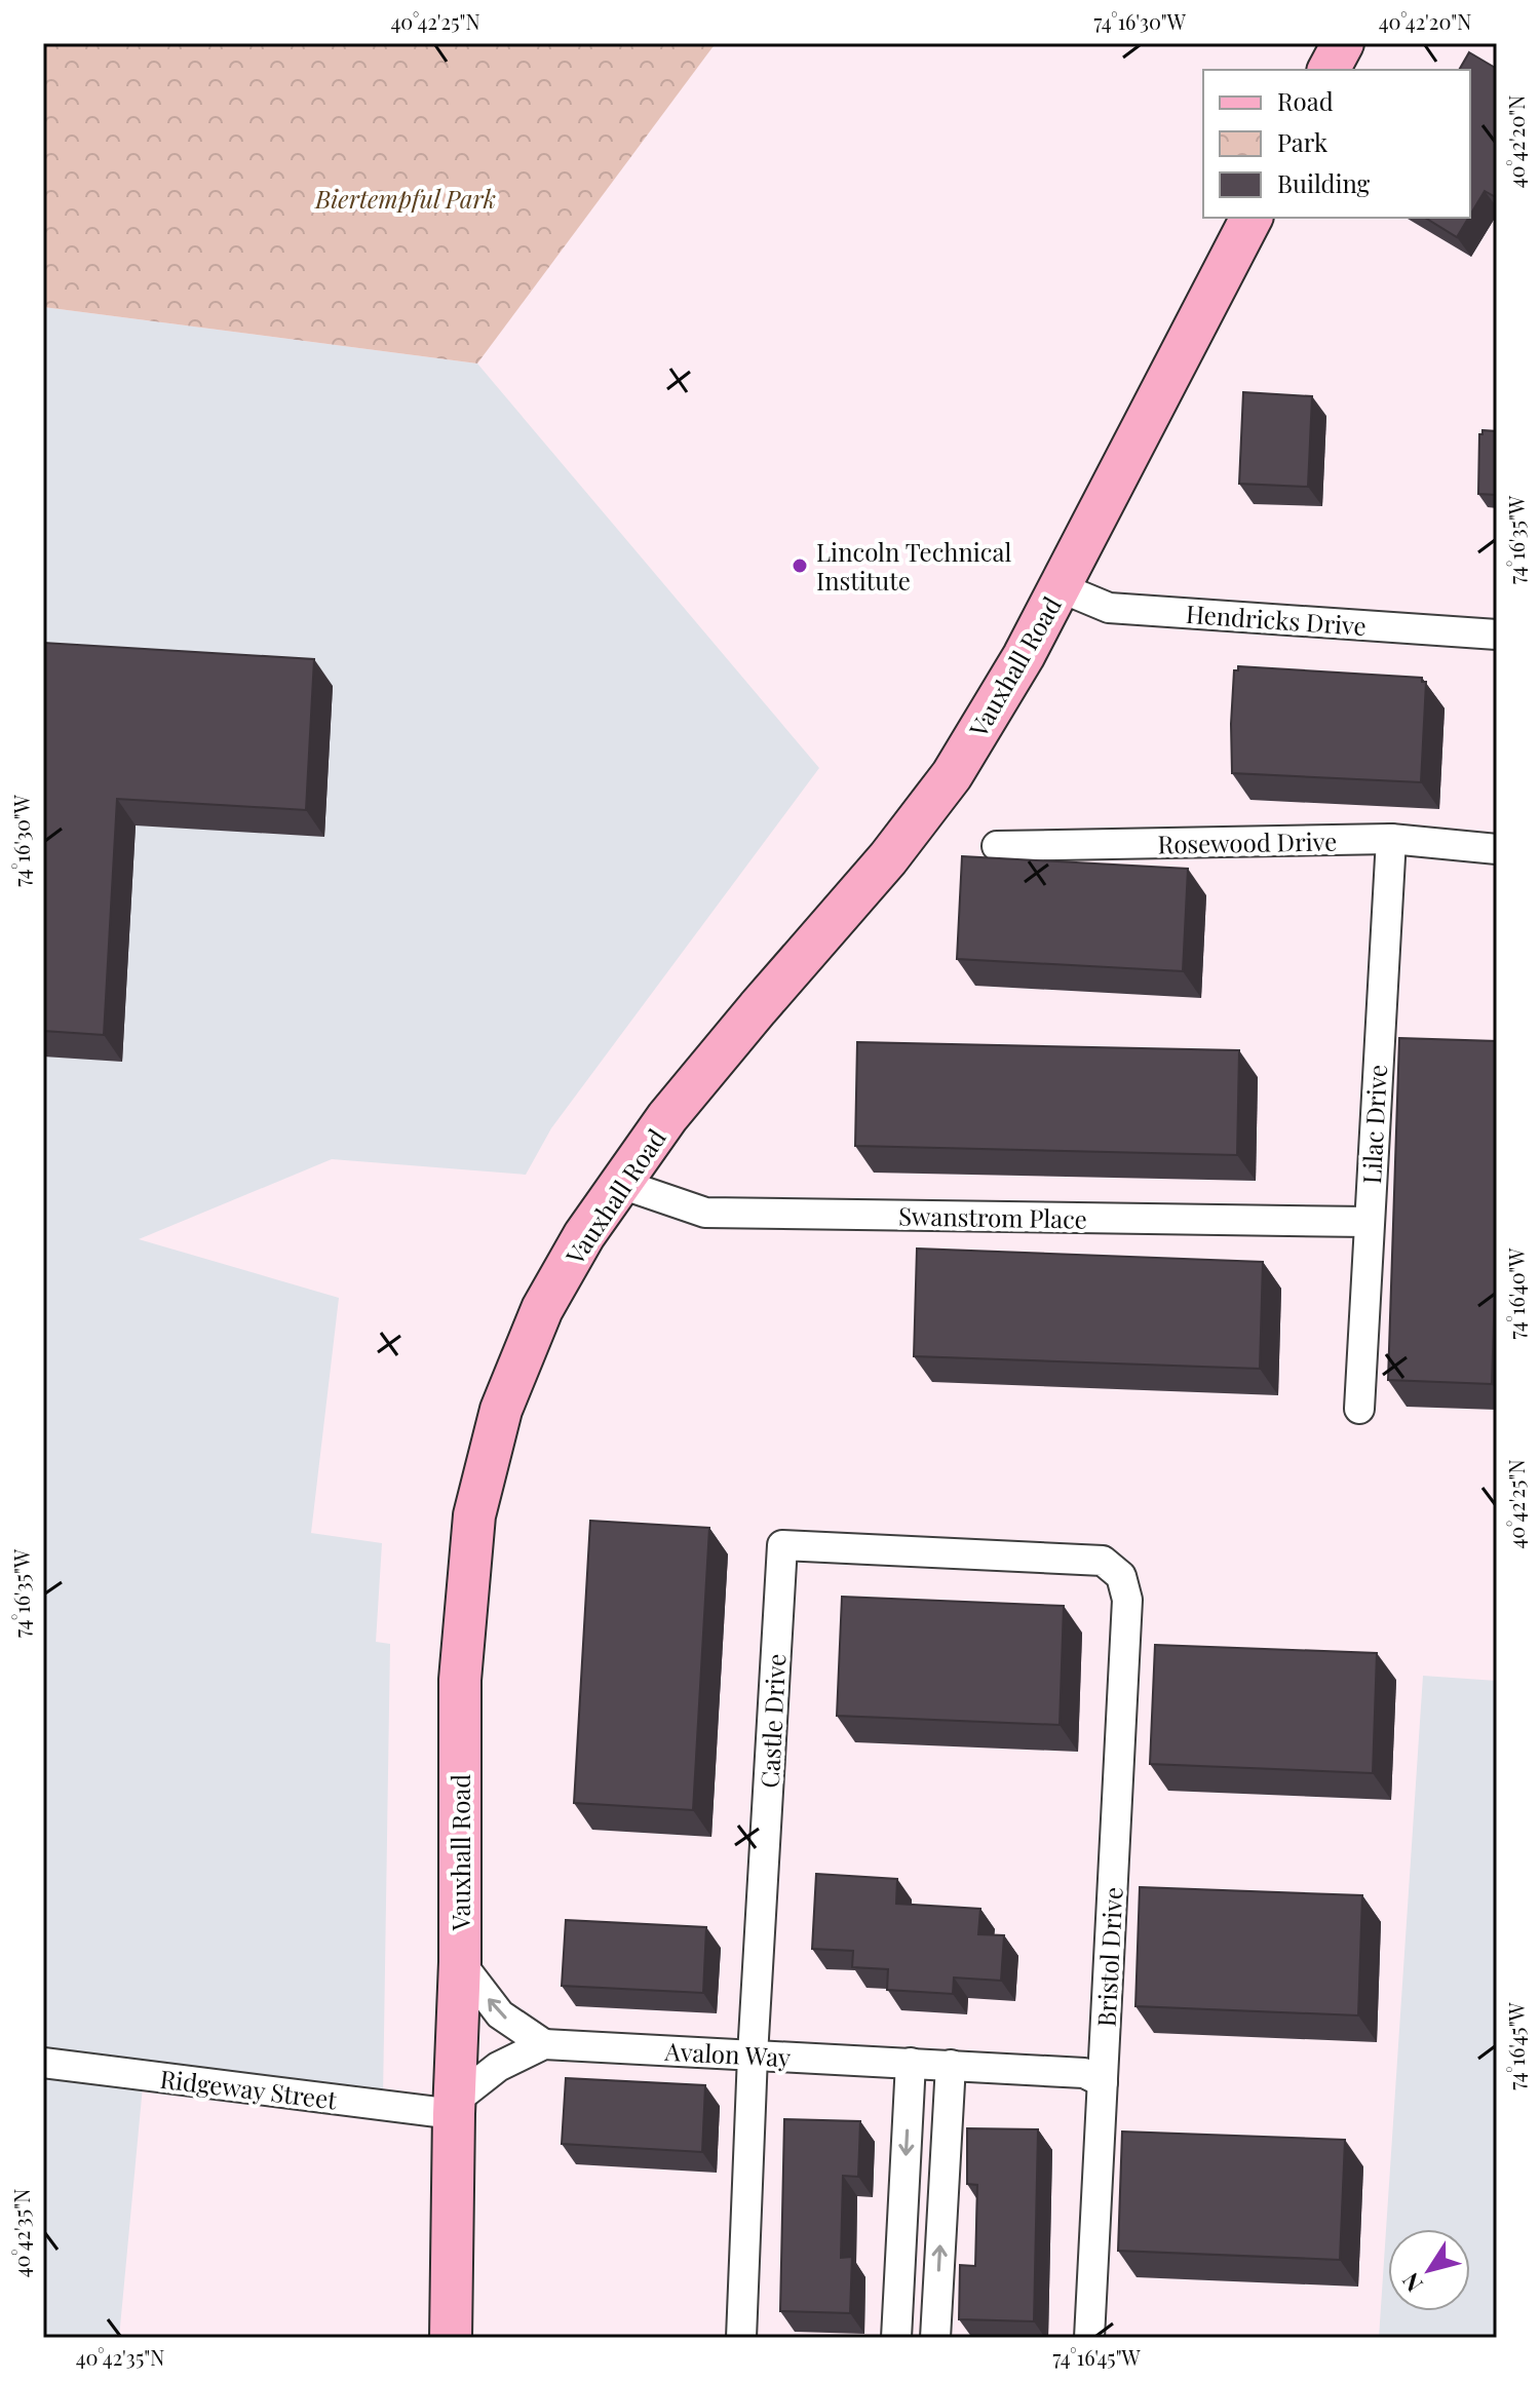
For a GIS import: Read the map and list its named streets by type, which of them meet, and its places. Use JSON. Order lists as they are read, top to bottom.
{
  "streets": {
    "street": [
      "Hendricks Drive",
      "Vauxhall Road",
      "Rosewood Drive",
      "Lilac Drive",
      "Swanstrom Place",
      "Castle Drive",
      "Bristol Drive",
      "Avalon Way",
      "Ridgeway Street"
    ]
  },
  "crossings": [
    ["Hendricks Drive", "Vauxhall Road"],
    ["Vauxhall Road", "Swanstrom Place"],
    ["Vauxhall Road", "Avalon Way"],
    ["Vauxhall Road", "Ridgeway Street"],
    ["Rosewood Drive", "Lilac Drive"],
    ["Lilac Drive", "Swanstrom Place"],
    ["Castle Drive", "Bristol Drive"],
    ["Castle Drive", "Avalon Way"],
    ["Bristol Drive", "Avalon Way"],
    ["Avalon Way", "Ridgeway Street"]
  ],
  "parks": ["Biertempful Park"],
  "places": ["Lincoln Technical Institute"],
  "legend": ["Road", "Park", "Building"],
  "north": "bottom left",
  "coordinates": [
    "40°42'25\"N",
    "74°16'30\"W",
    "40°42'20\"N",
    "74°16'35\"W",
    "74°16'40\"W",
    "74°16'45\"W",
    "40°42'35\"N"
  ]
}
